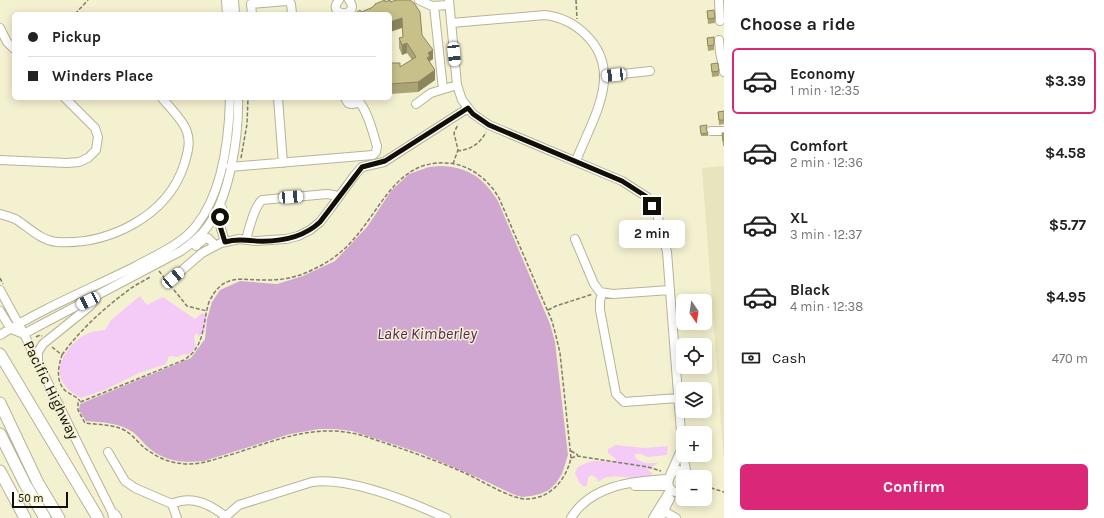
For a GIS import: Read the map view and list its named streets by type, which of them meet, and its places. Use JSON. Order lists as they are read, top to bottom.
{
  "streets": {
    "street": ["Pacific Highway"]
  },
  "water": ["Lake Kimberley"],
  "scale_bar": "50 m",
  "north": "bottom",
  "page": {
    "heading": "Choose a ride",
    "banner": ["Pickup", "Winders Place"],
    "list": [
      {
        "name": "Economy",
        "note": "1 min · 12:35",
        "value": "$3.39"
      },
      {
        "name": "Comfort",
        "note": "2 min · 12:36",
        "value": "$4.58"
      },
      {
        "name": "XL",
        "note": "3 min · 12:37",
        "value": "$5.77"
      },
      {
        "name": "Black",
        "note": "4 min · 12:38",
        "value": "$4.95"
      }
    ],
    "bubble": "2 min",
    "map_buttons": ["+", "−"],
    "pay": ["Cash", "470 m"],
    "buttons": "Confirm",
    "scale": "50 m"
  }
}
